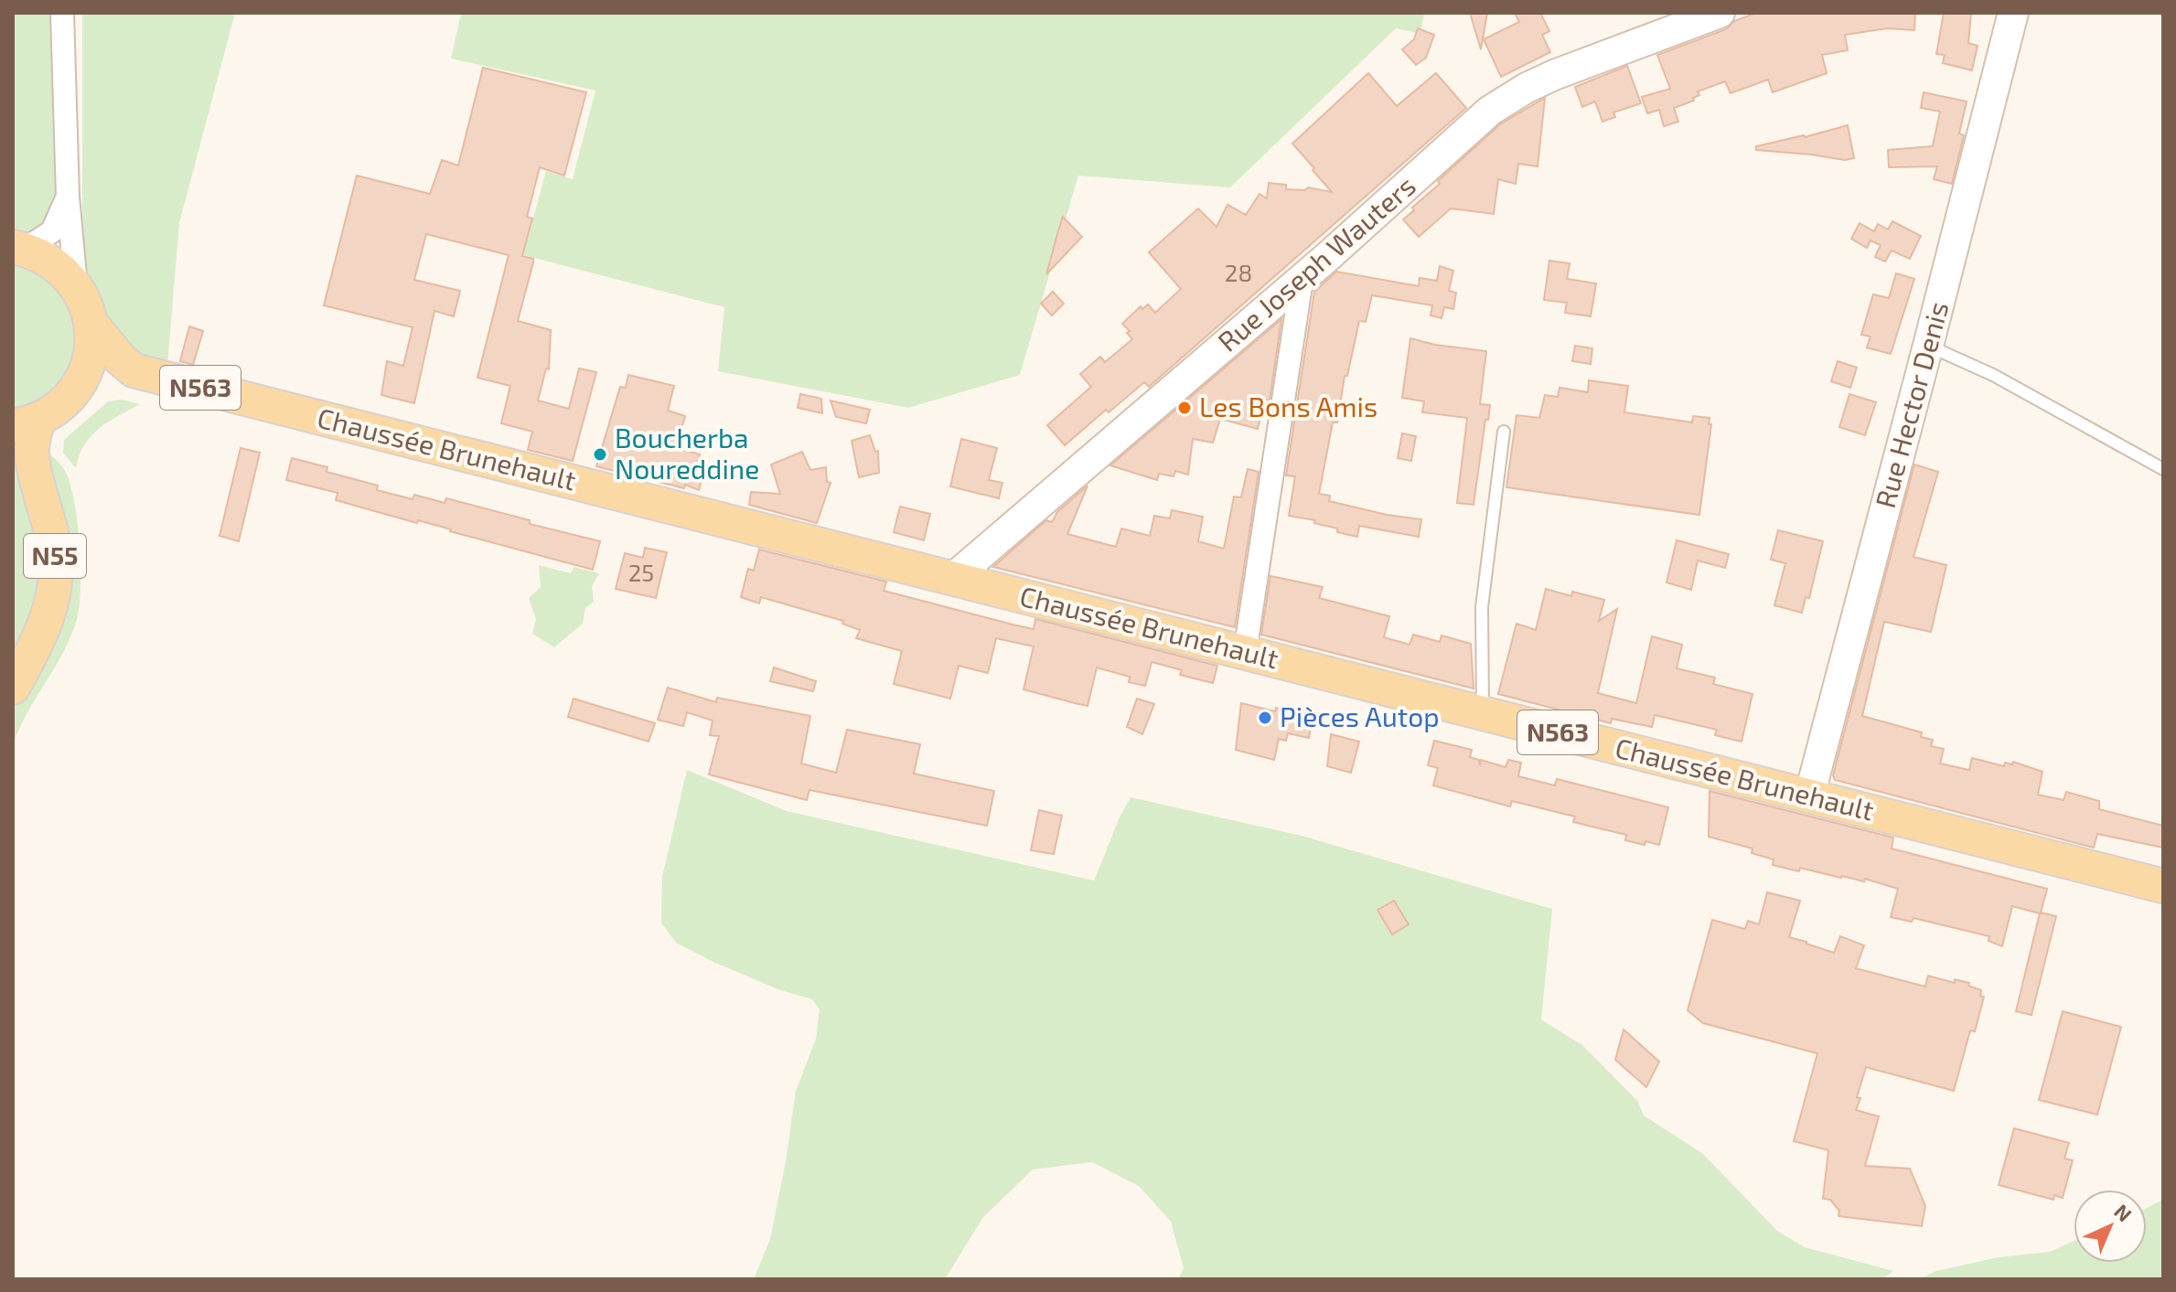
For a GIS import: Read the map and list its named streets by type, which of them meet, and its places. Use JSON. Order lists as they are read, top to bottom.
{
  "streets": {
    "main road": ["N563", "Chaussée Brunehault", "N55"],
    "street": ["Rue Joseph Wauters", "Rue Hector Denis"]
  },
  "crossings": [
    ["Rue Joseph Wauters", "Chaussée Brunehault"],
    ["N563", "Chaussée Brunehault"],
    ["N563", "N55"],
    ["Rue Hector Denis", "Chaussée Brunehault"]
  ],
  "places": ["Les Bons Amis", "Boucherba Noureddine", "Pièces Autop"],
  "house_numbers": ["28", "25"],
  "north": "top right"
}
